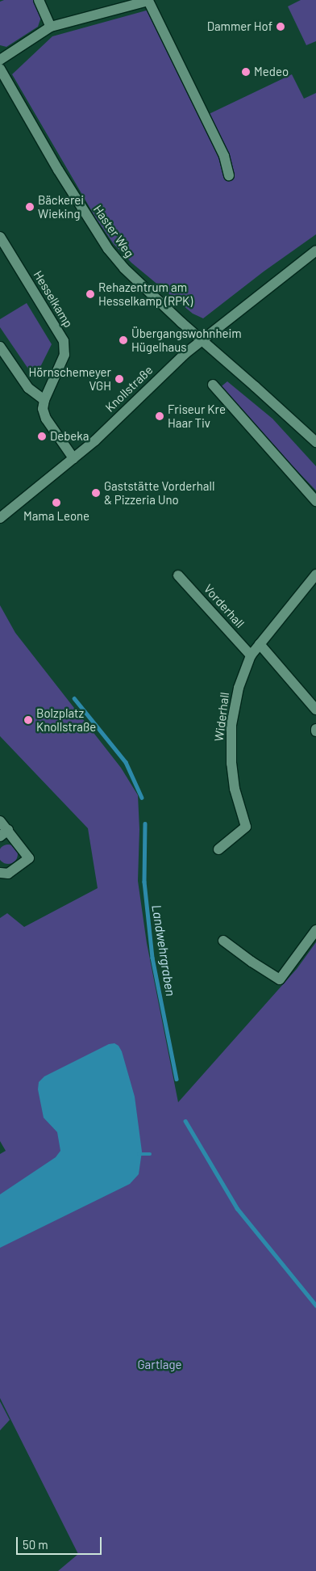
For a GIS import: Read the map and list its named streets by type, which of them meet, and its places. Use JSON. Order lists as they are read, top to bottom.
{
  "streets": {
    "street": [
      "Haster Weg",
      "Hesselkamp",
      "Knollstraße",
      "Vorderhall",
      "Widerhall"
    ]
  },
  "crossings": [
    ["Haster Weg", "Knollstraße"],
    ["Vorderhall", "Widerhall"]
  ],
  "water": ["Landwehrgraben"],
  "parks": ["Gartlage"],
  "places": [
    "Dammer Hof",
    "Medeo",
    "Bäckerei Wieking",
    "Rehazentrum am Hesselkamp (RPK)",
    "Übergangswohnheim Hügelhaus",
    "Hörnschemeyer VGH",
    "Friseur Kre Haar Tiv",
    "Debeka",
    "Gaststätte Vorderhall & Pizzeria Uno",
    "Mama Leone",
    "Bolzplatz Knollstraße"
  ],
  "scale_bar": "50 m"
}
